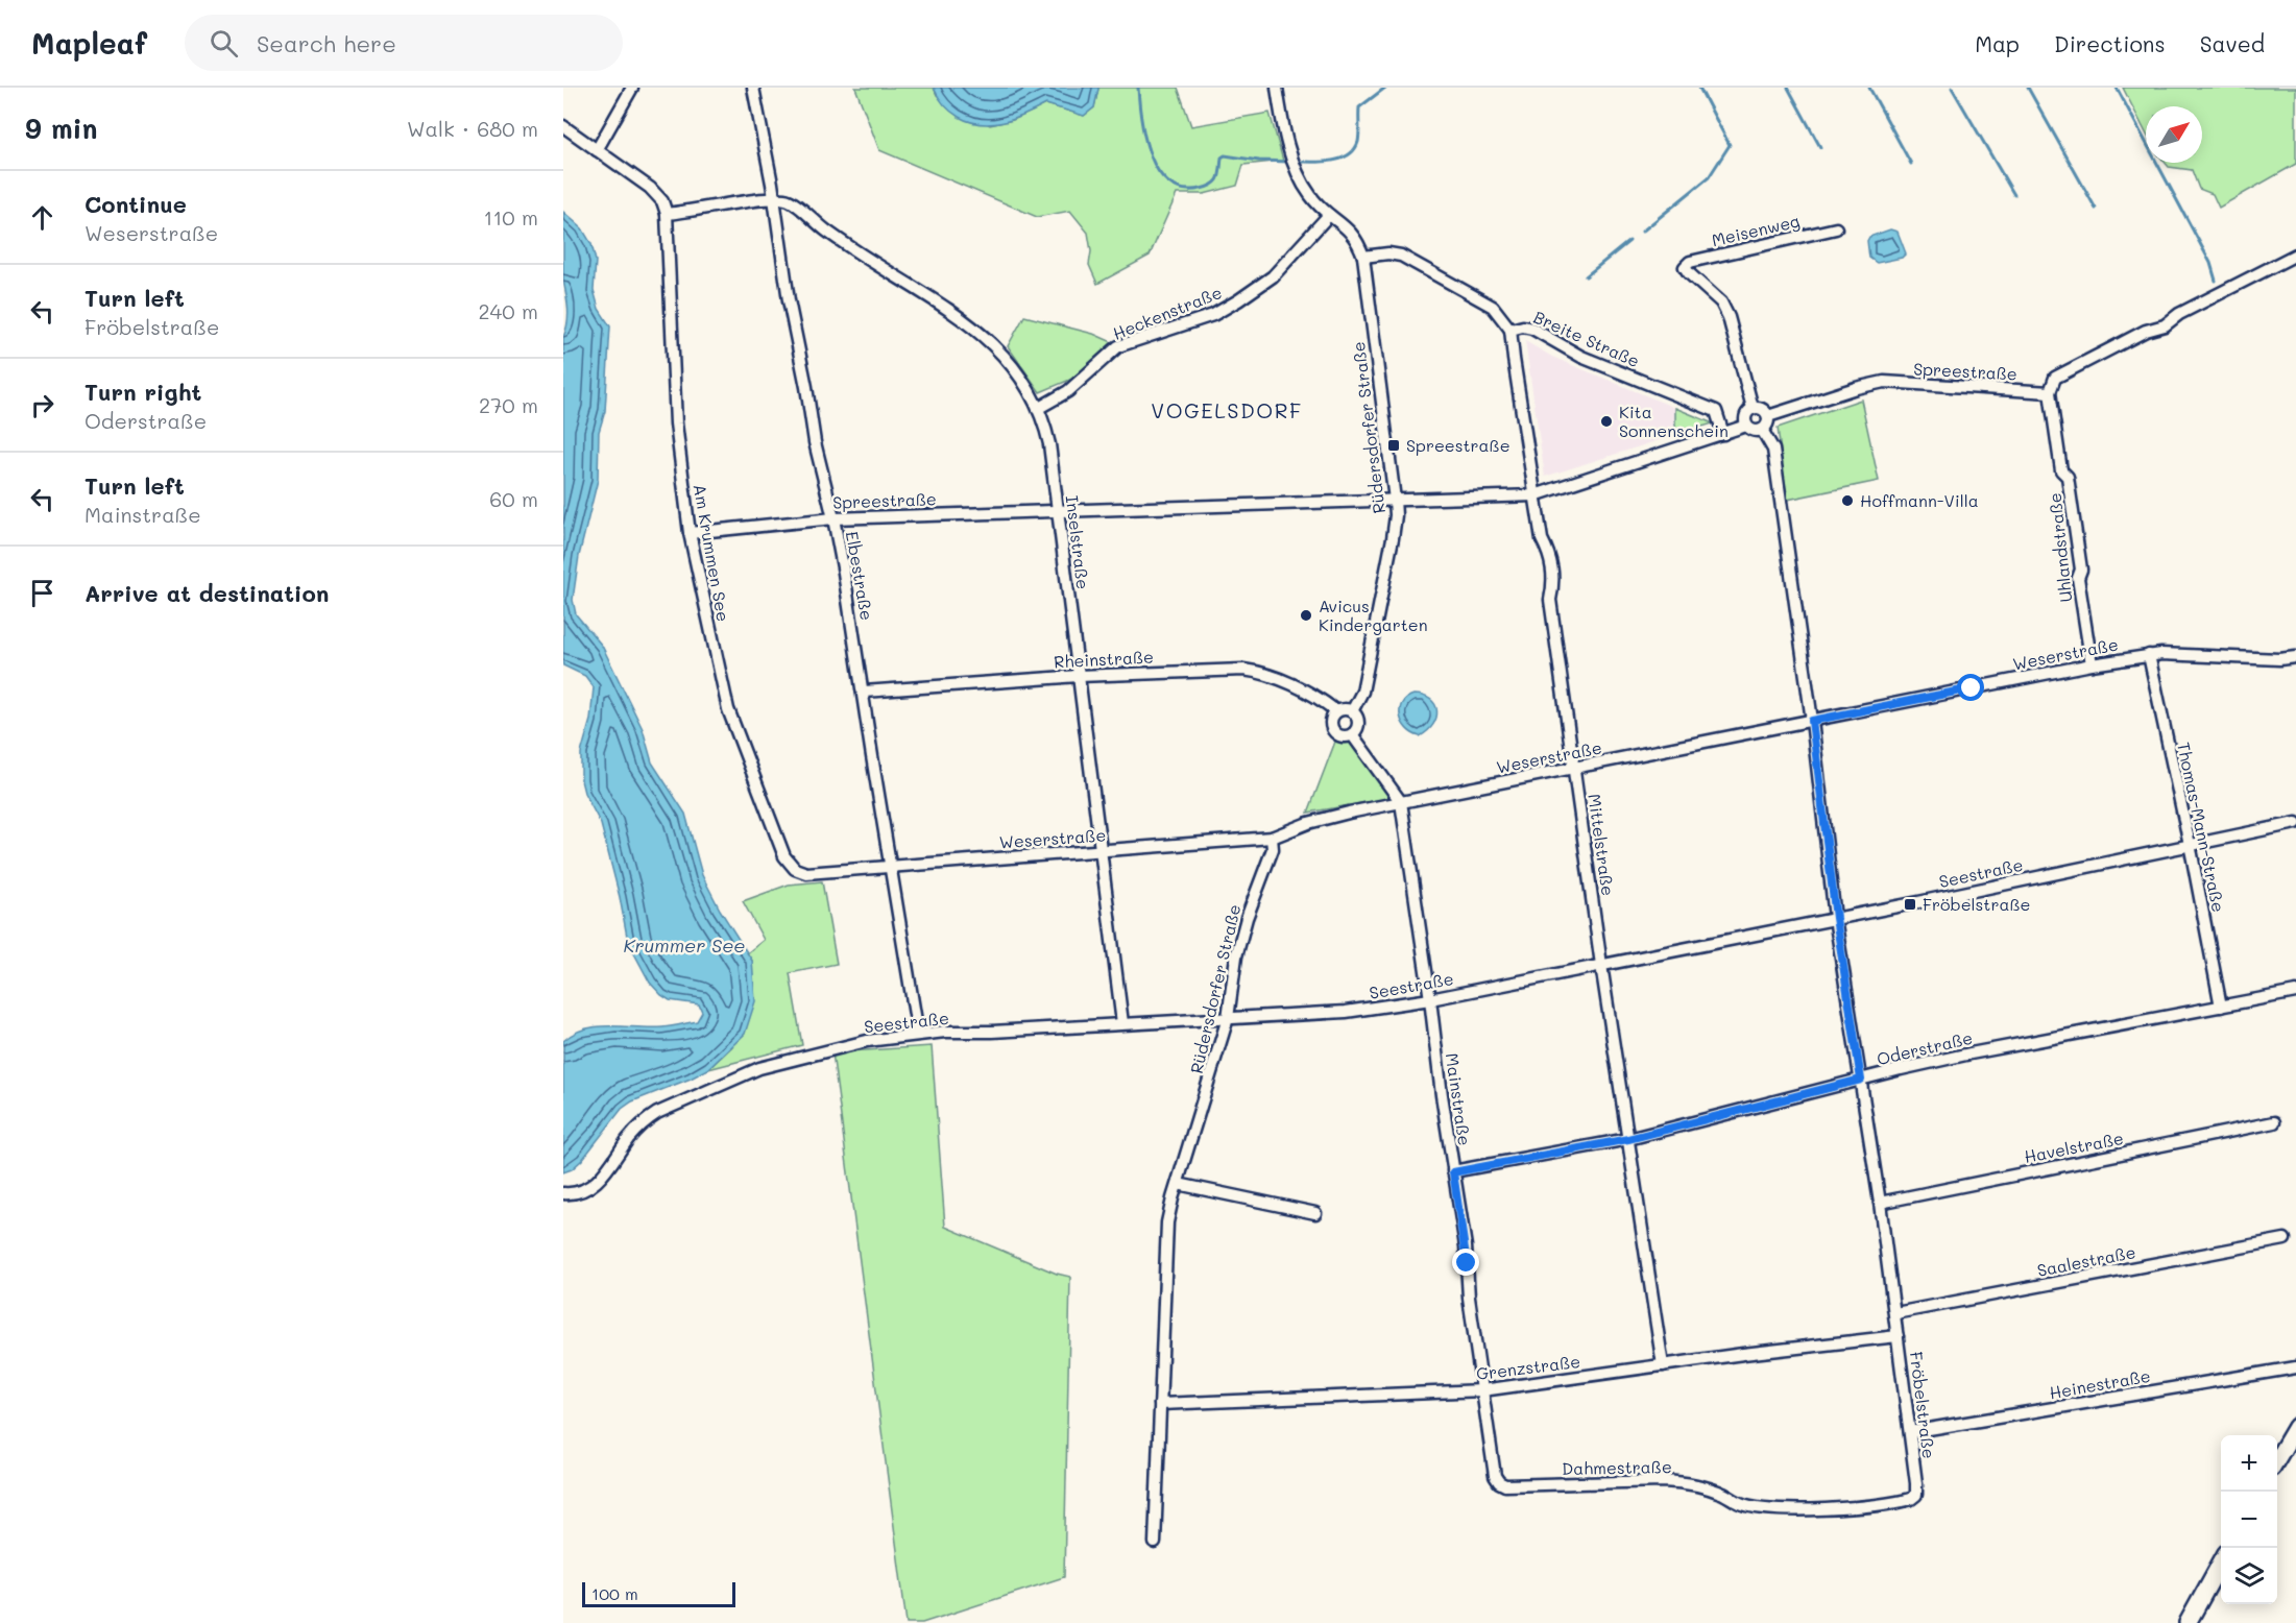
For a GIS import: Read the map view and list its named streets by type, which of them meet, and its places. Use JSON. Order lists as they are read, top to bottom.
{
  "streets": {
    "street": [
      "Meisenweg",
      "Heckenstraße",
      "Breite Straße",
      "Spreestraße",
      "Rüdersdorfer Straße",
      "Inselstraße",
      "Uhlandstraße",
      "Am Krummen See",
      "Elbestraße",
      "Weserstraße",
      "Rheinstraße",
      "Thomas-Mann-Straße",
      "Mittelstraße",
      "Seestraße",
      "Oderstraße",
      "Mainstraße",
      "Havelstraße",
      "Saalestraße",
      "Grenzstraße",
      "Heinestraße",
      "Fröbelstraße",
      "Dahmestraße"
    ]
  },
  "crossings": [
    ["Meisenweg", "Spreestraße"],
    ["Meisenweg", "Fröbelstraße"],
    ["Heckenstraße", "Rüdersdorfer Straße"],
    ["Heckenstraße", "Inselstraße"],
    ["Breite Straße", "Spreestraße"],
    ["Breite Straße", "Rüdersdorfer Straße"],
    ["Breite Straße", "Mittelstraße"],
    ["Spreestraße", "Rüdersdorfer Straße"],
    ["Spreestraße", "Inselstraße"],
    ["Spreestraße", "Uhlandstraße"],
    ["Spreestraße", "Am Krummen See"],
    ["Spreestraße", "Elbestraße"],
    ["Spreestraße", "Mittelstraße"],
    ["Spreestraße", "Fröbelstraße"],
    ["Rüdersdorfer Straße", "Weserstraße"],
    ["Rüdersdorfer Straße", "Rheinstraße"],
    ["Rüdersdorfer Straße", "Seestraße"],
    ["Rüdersdorfer Straße", "Mainstraße"],
    ["Rüdersdorfer Straße", "Grenzstraße"],
    ["Inselstraße", "Elbestraße"],
    ["Inselstraße", "Weserstraße"],
    ["Inselstraße", "Rheinstraße"],
    ["Inselstraße", "Seestraße"],
    ["Uhlandstraße", "Weserstraße"],
    ["Am Krummen See", "Weserstraße"],
    ["Elbestraße", "Weserstraße"],
    ["Elbestraße", "Rheinstraße"],
    ["Elbestraße", "Seestraße"],
    ["Weserstraße", "Thomas-Mann-Straße"],
    ["Weserstraße", "Mittelstraße"],
    ["Weserstraße", "Mainstraße"],
    ["Weserstraße", "Fröbelstraße"],
    ["Rheinstraße", "Mainstraße"],
    ["Thomas-Mann-Straße", "Seestraße"],
    ["Thomas-Mann-Straße", "Oderstraße"],
    ["Mittelstraße", "Seestraße"],
    ["Mittelstraße", "Oderstraße"],
    ["Mittelstraße", "Grenzstraße"],
    ["Seestraße", "Mainstraße"],
    ["Seestraße", "Fröbelstraße"],
    ["Oderstraße", "Mainstraße"],
    ["Oderstraße", "Fröbelstraße"],
    ["Mainstraße", "Grenzstraße"],
    ["Mainstraße", "Dahmestraße"],
    ["Havelstraße", "Fröbelstraße"],
    ["Saalestraße", "Fröbelstraße"],
    ["Grenzstraße", "Fröbelstraße"],
    ["Heinestraße", "Fröbelstraße"],
    ["Fröbelstraße", "Dahmestraße"]
  ],
  "districts": ["VOGELSDORF"],
  "water": ["Krummer See"],
  "places": {
    "other": ["Kita Sonnenschein", "Hoffmann-Villa", "Avicus Kindergarten"],
    "transit": ["Spreestraße", "Fröbelstraße"]
  },
  "scale_bar": "100 m",
  "north": "top right",
  "page": {
    "header": "Mapleaf",
    "search": "Search here",
    "nav": ["Map", "Directions", "Saved"],
    "heading": ["9 min", "Walk · 680 m"],
    "list": [
      ["Continue", "Weserstraße", "110 m"],
      ["Turn left", "Fröbelstraße", "240 m"],
      ["Turn right", "Oderstraße", "270 m"],
      ["Turn left", "Mainstraße", "60 m"],
      "Arrive at destination"
    ],
    "map_buttons": ["+", "−"],
    "scale": "100 m"
  }
}
